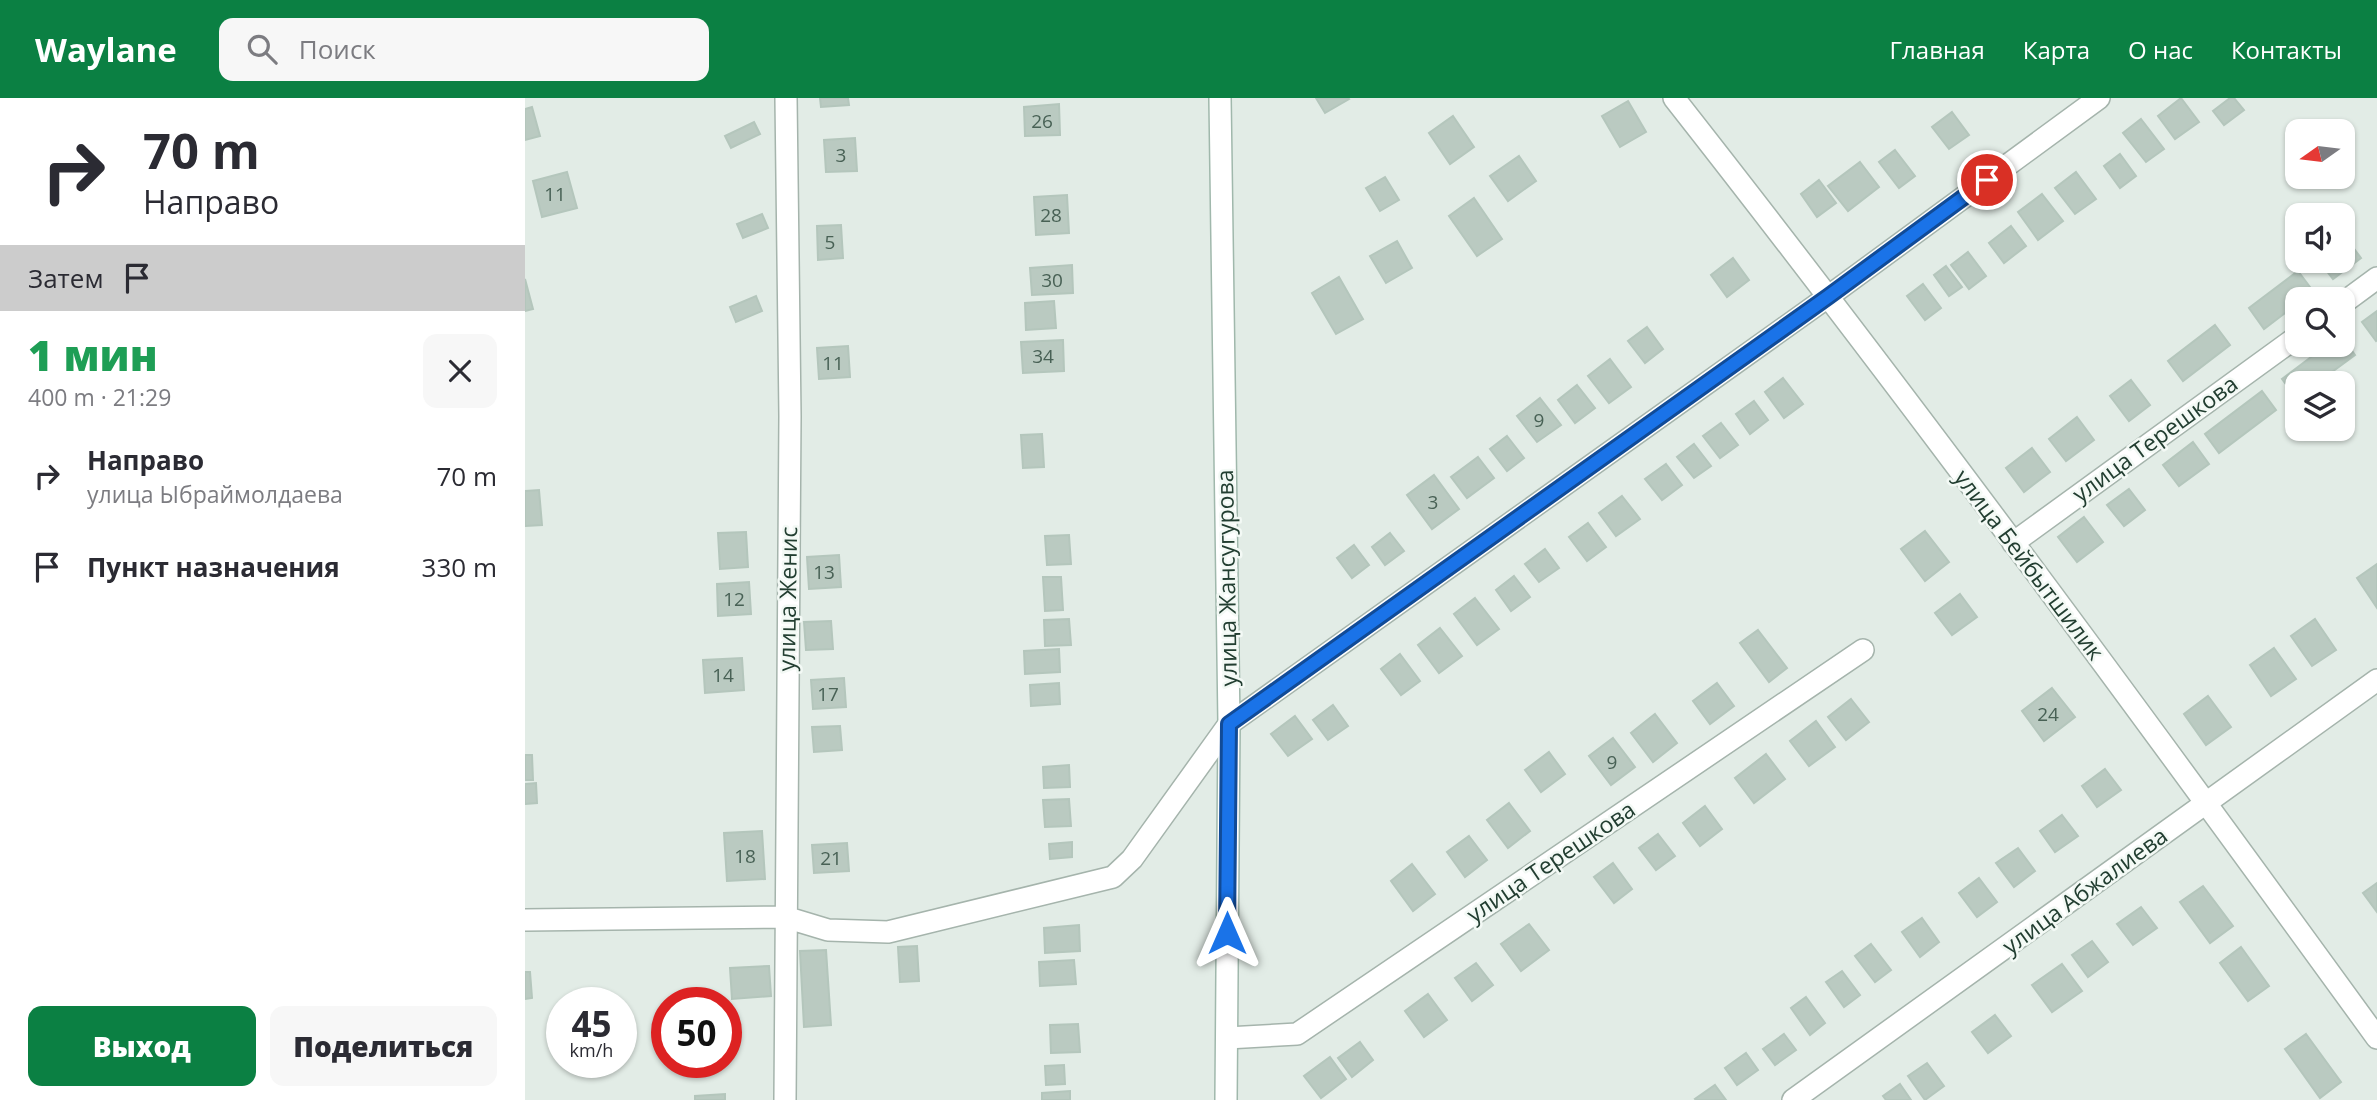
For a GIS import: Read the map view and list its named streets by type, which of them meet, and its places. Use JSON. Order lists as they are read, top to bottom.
{
  "streets": {
    "street": [
      "улица Терешкова",
      "улица Бейбытшилик",
      "улица Жансугурова",
      "улица Женис",
      "улица Абжалиева"
    ]
  },
  "crossings": [
    ["улица Терешкова", "улица Бейбытшилик"],
    ["улица Терешкова", "улица Жансугурова"],
    ["улица Бейбытшилик", "улица Абжалиева"]
  ],
  "house_numbers": [
    "26",
    "3",
    "11",
    "28",
    "5",
    "30",
    "34",
    "11",
    "9",
    "3",
    "13",
    "12",
    "14",
    "17",
    "24",
    "9",
    "18",
    "21"
  ],
  "north": "left",
  "page": {
    "header": "Waylane",
    "search": "Поиск",
    "nav": [
      "Главная",
      "Карта",
      "О нас",
      "Контакты"
    ],
    "turn": ["70 m", "Направо"],
    "then": "Затем",
    "heading": ["1 мин", "400 m · 21:29"],
    "list": [
      {
        "name": "Направо",
        "note": "улица Ыбраймолдаева",
        "value": "70 m"
      },
      {
        "name": "Пункт назначения",
        "value": "330 m"
      }
    ],
    "speed": "45 km/h",
    "limit": "50",
    "buttons": ["Выход", "Поделиться"]
  }
}
